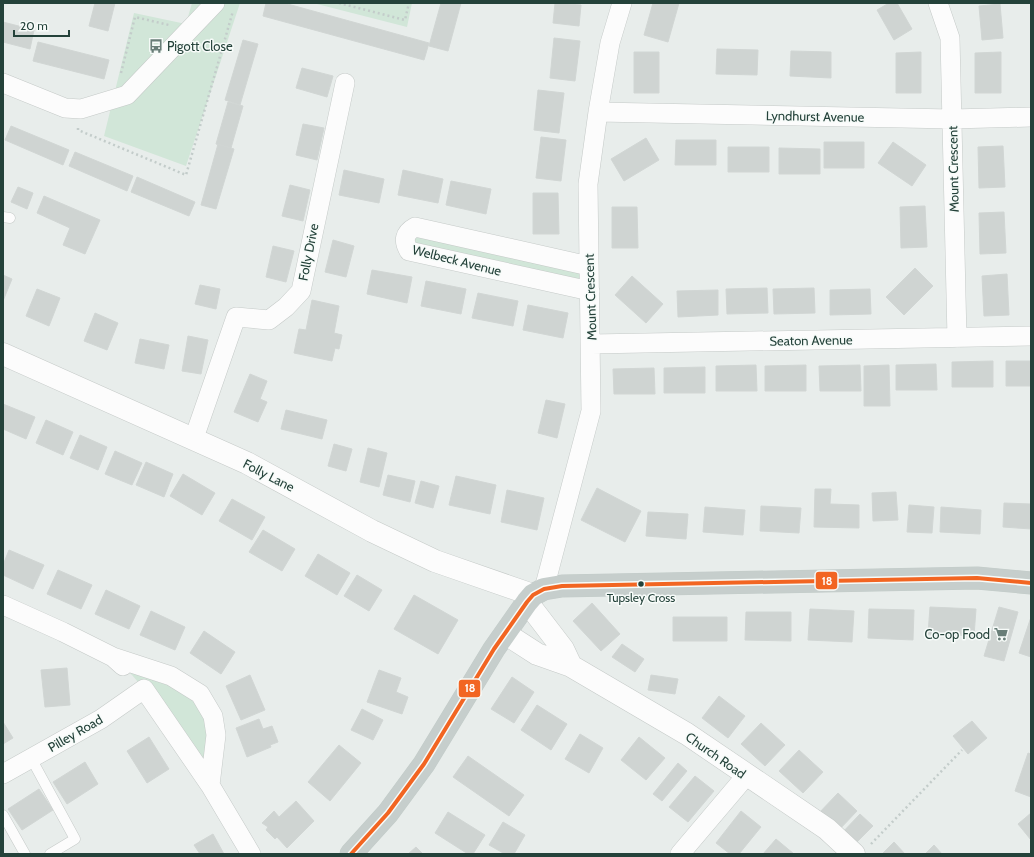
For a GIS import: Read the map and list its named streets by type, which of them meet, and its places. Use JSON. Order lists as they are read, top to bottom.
{
  "streets": {
    "street": [
      "Lyndhurst Avenue",
      "Mount Crescent",
      "Folly Drive",
      "Welbeck Avenue",
      "Seaton Avenue",
      "Folly Lane",
      "Pilley Road",
      "Church Road"
    ]
  },
  "crossings": [
    ["Lyndhurst Avenue", "Mount Crescent"],
    ["Mount Crescent", "Welbeck Avenue"],
    ["Mount Crescent", "Seaton Avenue"],
    ["Mount Crescent", "Folly Lane"],
    ["Folly Drive", "Folly Lane"]
  ],
  "places": {
    "bus stop": ["Pigott Close"],
    "other": ["Tupsley Cross"],
    "supermarket": ["Co-op Food"]
  },
  "lines": ["transit line 18"],
  "scale_bar": "20 m"
}
